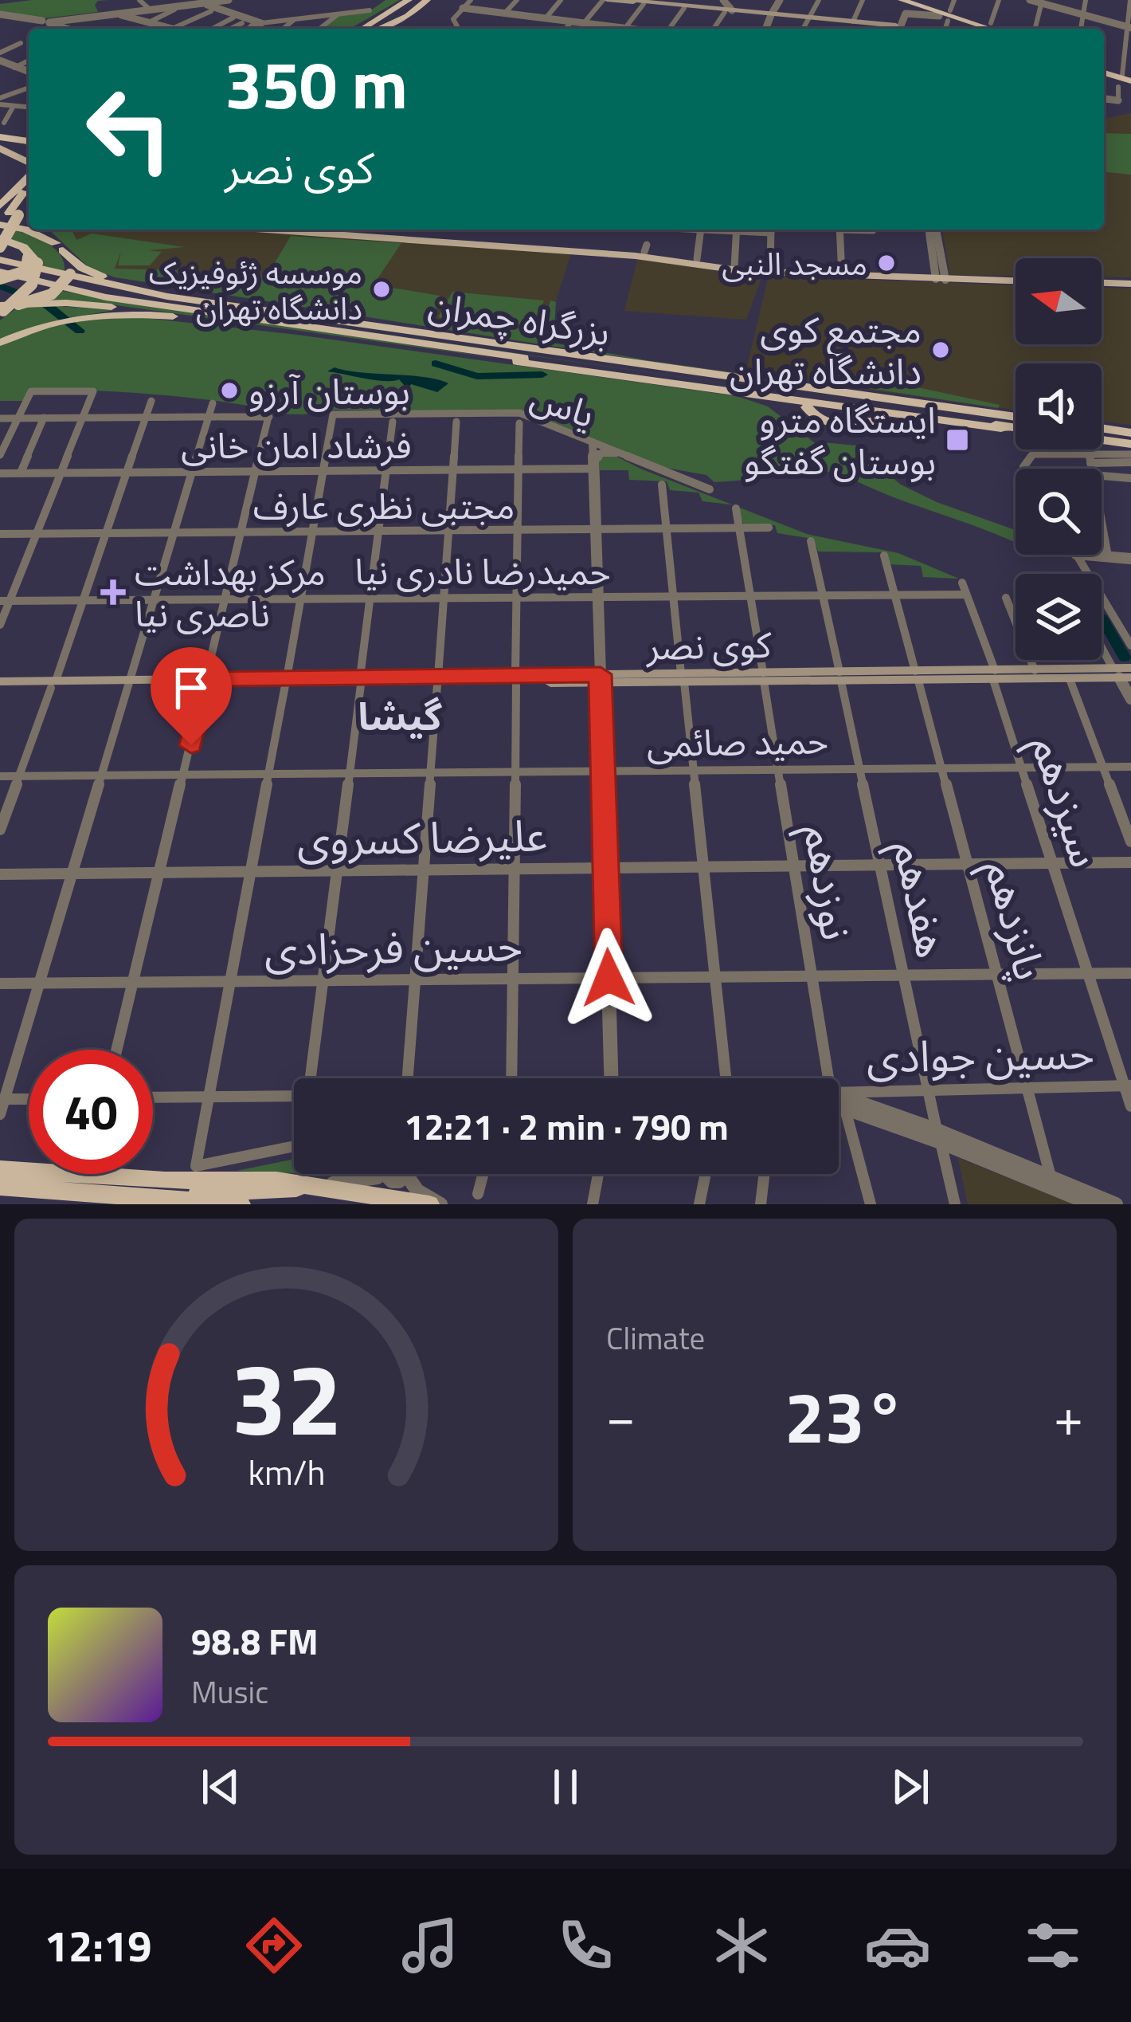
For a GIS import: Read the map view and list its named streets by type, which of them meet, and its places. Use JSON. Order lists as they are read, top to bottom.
{
  "streets": {
    "highway": ["بزرگراه چمران"],
    "main road": ["کوی نصر"],
    "street": [
      "یاس",
      "فرشاد امان خانی",
      "مجتبی نظری عارف",
      "حمیدرضا نادری نیا",
      "حمید صائمی",
      "سیزدهم",
      "علیرضا کسروی",
      "نوزدهم",
      "هفدهم",
      "پانزدهم",
      "حسین فرحزادی",
      "حسین جوادی"
    ]
  },
  "crossings": [
    ["یاس", "فرشاد امان خانی"],
    ["مجتبی نظری عارف", "نوزدهم"],
    ["حمیدرضا نادری نیا", "سیزدهم"],
    ["حمیدرضا نادری نیا", "نوزدهم"],
    ["حمیدرضا نادری نیا", "هفدهم"],
    ["حمیدرضا نادری نیا", "پانزدهم"],
    ["کوی نصر", "سیزدهم"],
    ["کوی نصر", "نوزدهم"],
    ["کوی نصر", "هفدهم"],
    ["کوی نصر", "پانزدهم"],
    ["حمید صائمی", "سیزدهم"],
    ["حمید صائمی", "نوزدهم"],
    ["حمید صائمی", "هفدهم"],
    ["حمید صائمی", "پانزدهم"],
    ["سیزدهم", "علیرضا کسروی"],
    ["سیزدهم", "حسین فرحزادی"],
    ["سیزدهم", "حسین جوادی"],
    ["علیرضا کسروی", "نوزدهم"],
    ["علیرضا کسروی", "هفدهم"],
    ["علیرضا کسروی", "پانزدهم"],
    ["نوزدهم", "حسین فرحزادی"],
    ["هفدهم", "حسین فرحزادی"],
    ["هفدهم", "حسین جوادی"],
    ["پانزدهم", "حسین فرحزادی"],
    ["پانزدهم", "حسین جوادی"]
  ],
  "districts": ["گیشا"],
  "places": {
    "other": [
      "مسجد النبی",
      "موسسه ژئوفیزیک دانشگاه تهران",
      "مجتمع کوی دانشگاه تهران",
      "بوستان آرزو"
    ],
    "transit": ["ایستگاه مترو بوستان گفتگو"],
    "health": ["مرکز بهداشت ناصری نیا"]
  },
  "north": "left",
  "page": {
    "turn": ["350 m", "کوی نصر"],
    "limit": "40",
    "trip": "12:21 · 2 min · 790 m",
    "tile": "Climate",
    "heat": ["−", "23°", "+"],
    "song": ["98.8 FM", "Music"],
    "tabs": "12:19",
    "gauge": ["32", "km/h"]
  }
}
